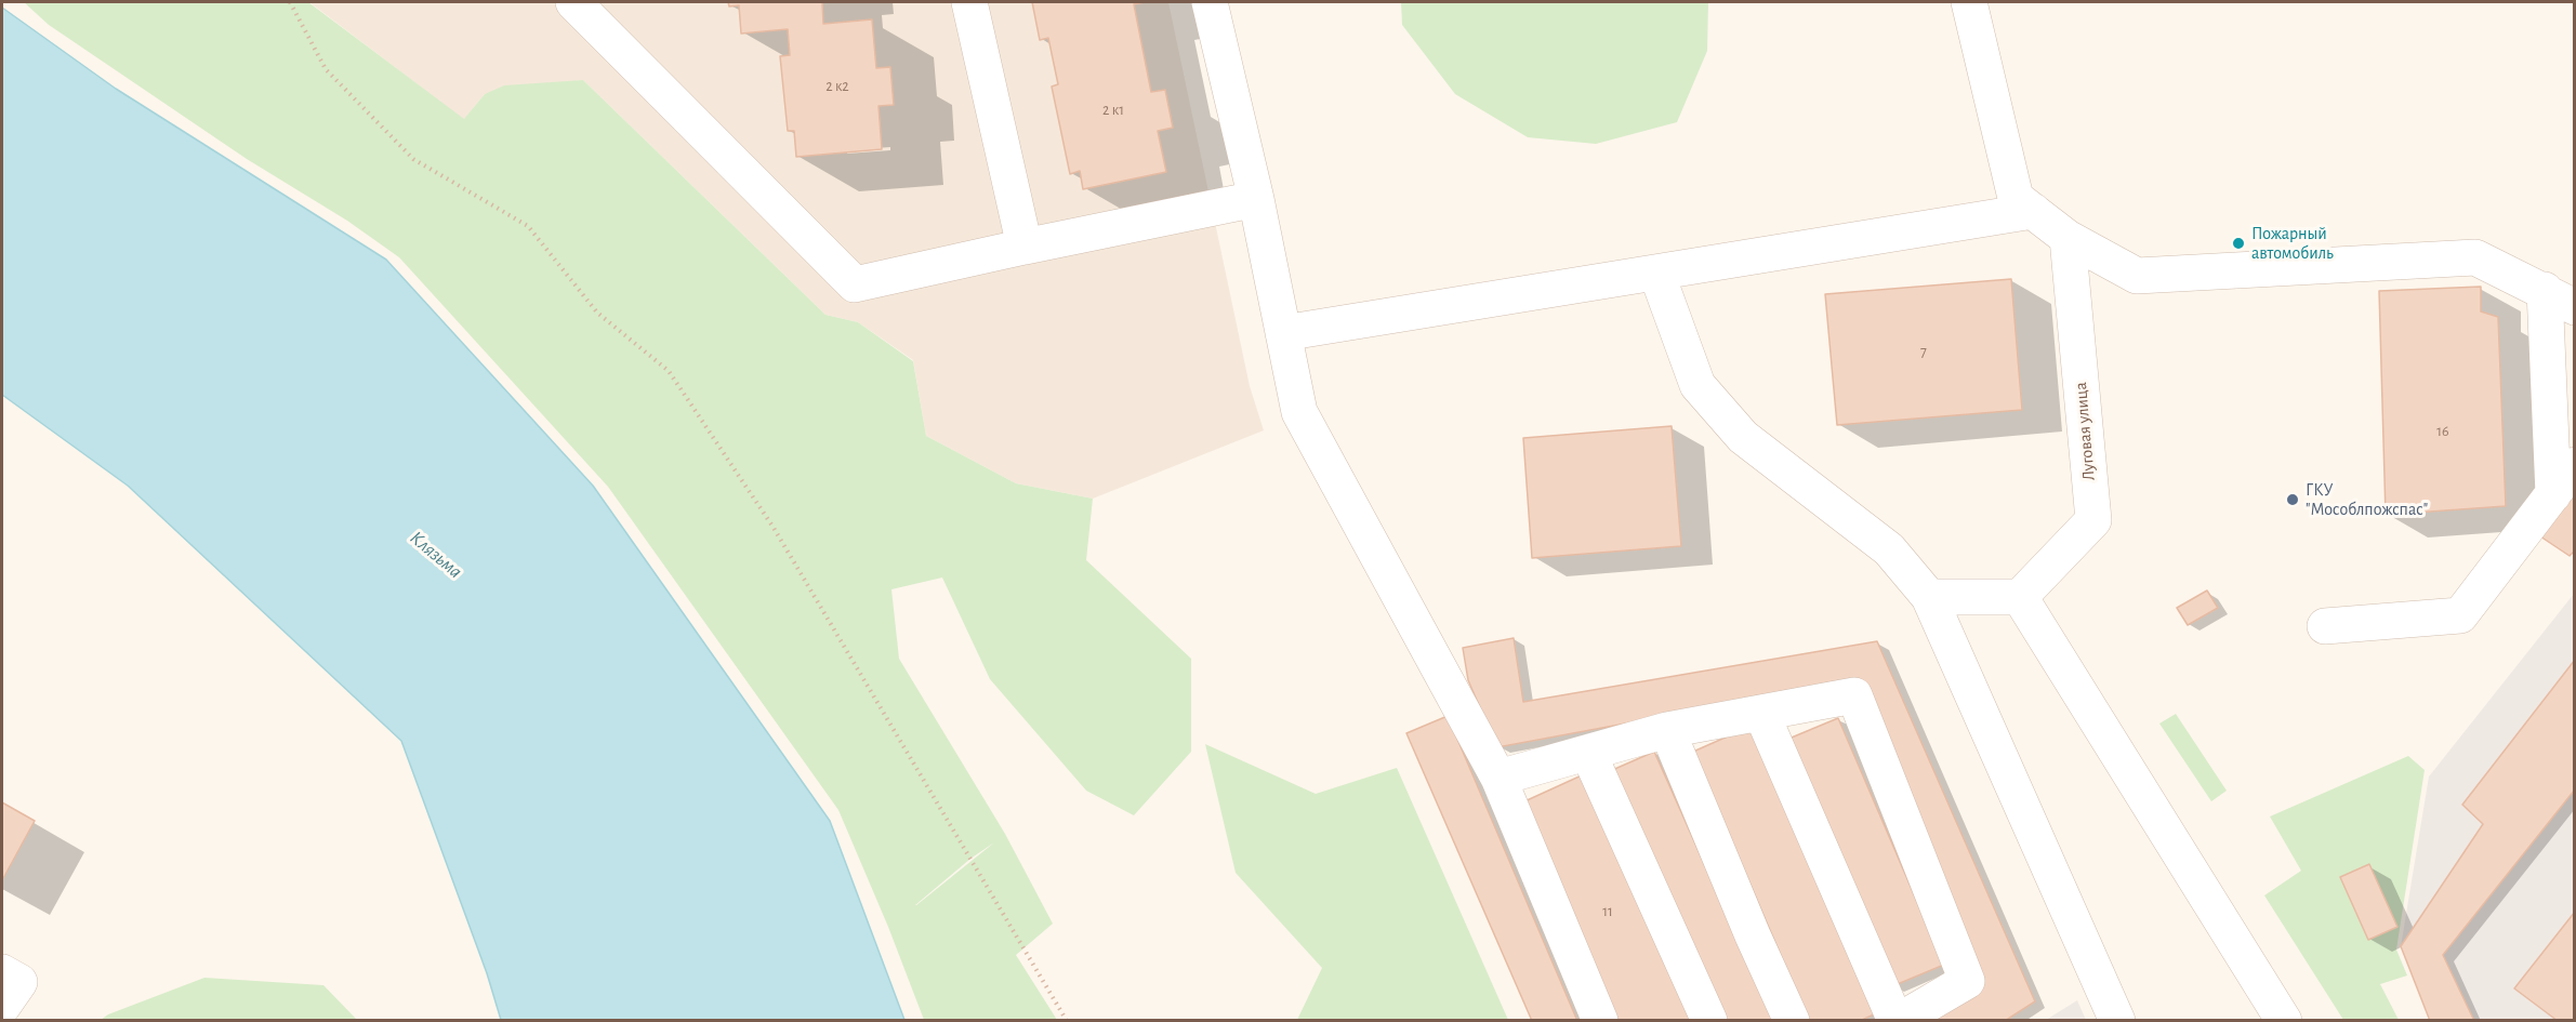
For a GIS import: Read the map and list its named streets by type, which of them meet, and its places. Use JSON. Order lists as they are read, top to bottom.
{
  "streets": {
    "street": ["Луговая улица"]
  },
  "water": ["Клязьма"],
  "places": ["Пожарный автомобиль", "ГКУ \"Мособлпожспас\""],
  "house_numbers": [
    "2 к2",
    "2 к1",
    "7",
    "16",
    "11"
  ]
}
